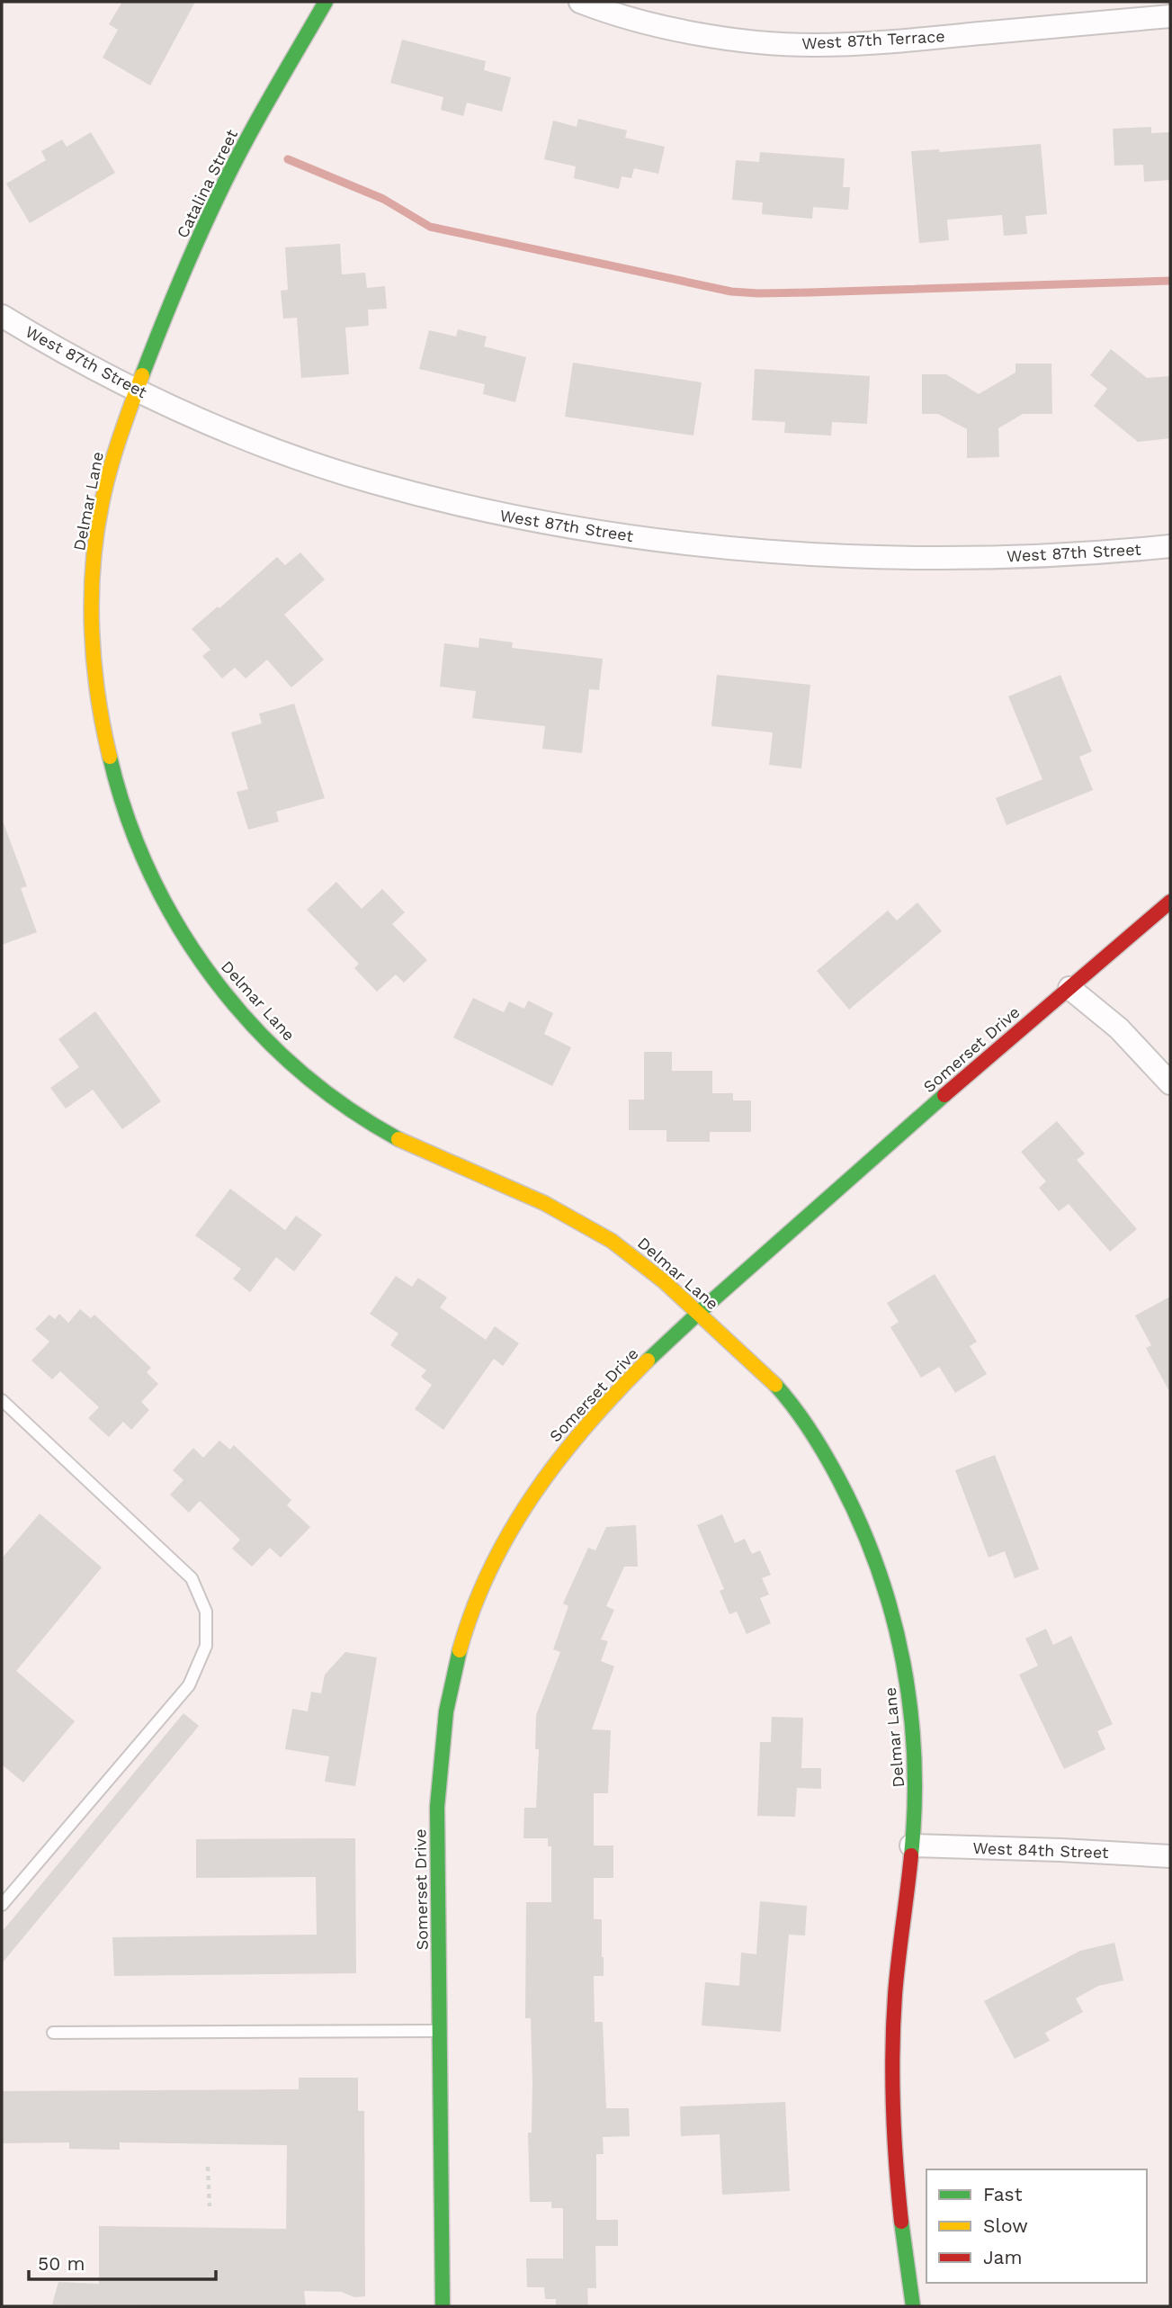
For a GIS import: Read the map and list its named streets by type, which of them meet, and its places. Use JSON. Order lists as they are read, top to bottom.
{
  "streets": {
    "street": [
      "West 87th Terrace",
      "Catalina Street",
      "West 87th Street",
      "Delmar Lane",
      "Somerset Drive",
      "West 84th Street"
    ]
  },
  "crossings": [
    ["Catalina Street", "West 87th Street"],
    ["Catalina Street", "Delmar Lane"],
    ["West 87th Street", "Delmar Lane"],
    ["Delmar Lane", "Somerset Drive"],
    ["Delmar Lane", "West 84th Street"]
  ],
  "legend": ["Fast", "Slow", "Jam"],
  "scale_bar": "50 m"
}
